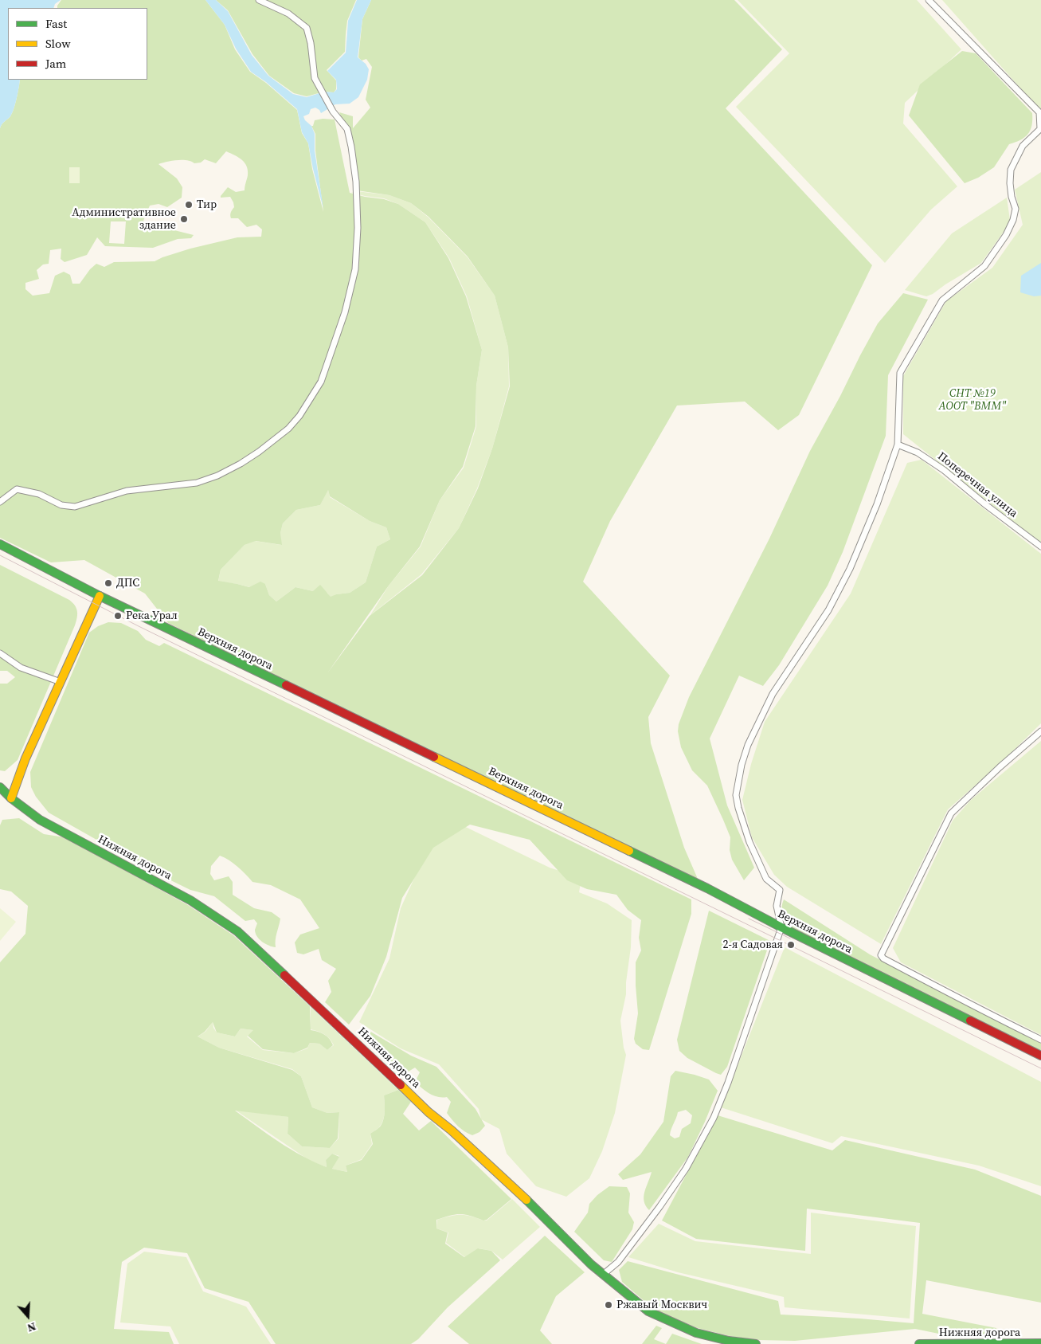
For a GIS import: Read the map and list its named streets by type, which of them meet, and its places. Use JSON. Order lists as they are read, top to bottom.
{
  "streets": {
    "main road": ["Верхняя дорога", "Нижняя дорога"],
    "street": ["Поперечная улица"]
  },
  "parks": ["СНТ №19 АООТ \"ВММ\""],
  "places": [
    "Тир",
    "Административное здание",
    "ДПС",
    "Река Урал",
    "2-я Садовая",
    "Ржавый Москвич"
  ],
  "legend": ["Fast", "Slow", "Jam"],
  "north": "bottom"
}
